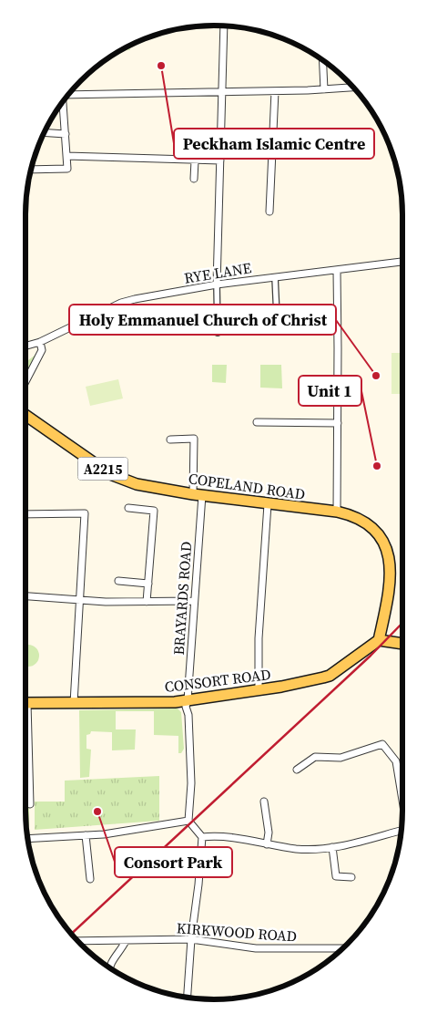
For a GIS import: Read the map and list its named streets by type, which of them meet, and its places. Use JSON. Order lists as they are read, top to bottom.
{
  "streets": {
    "main road": ["A2215", "COPELAND ROAD", "CONSORT ROAD"],
    "street": ["RYE LANE", "BRAYARDS ROAD", "KIRKWOOD ROAD"]
  },
  "crossings": [
    ["COPELAND ROAD", "BRAYARDS ROAD"],
    ["COPELAND ROAD", "CONSORT ROAD"],
    ["BRAYARDS ROAD", "CONSORT ROAD"]
  ],
  "places": [
    "Peckham Islamic Centre",
    "Holy Emmanuel Church of Christ",
    "Unit 1",
    "Consort Park"
  ]
}
